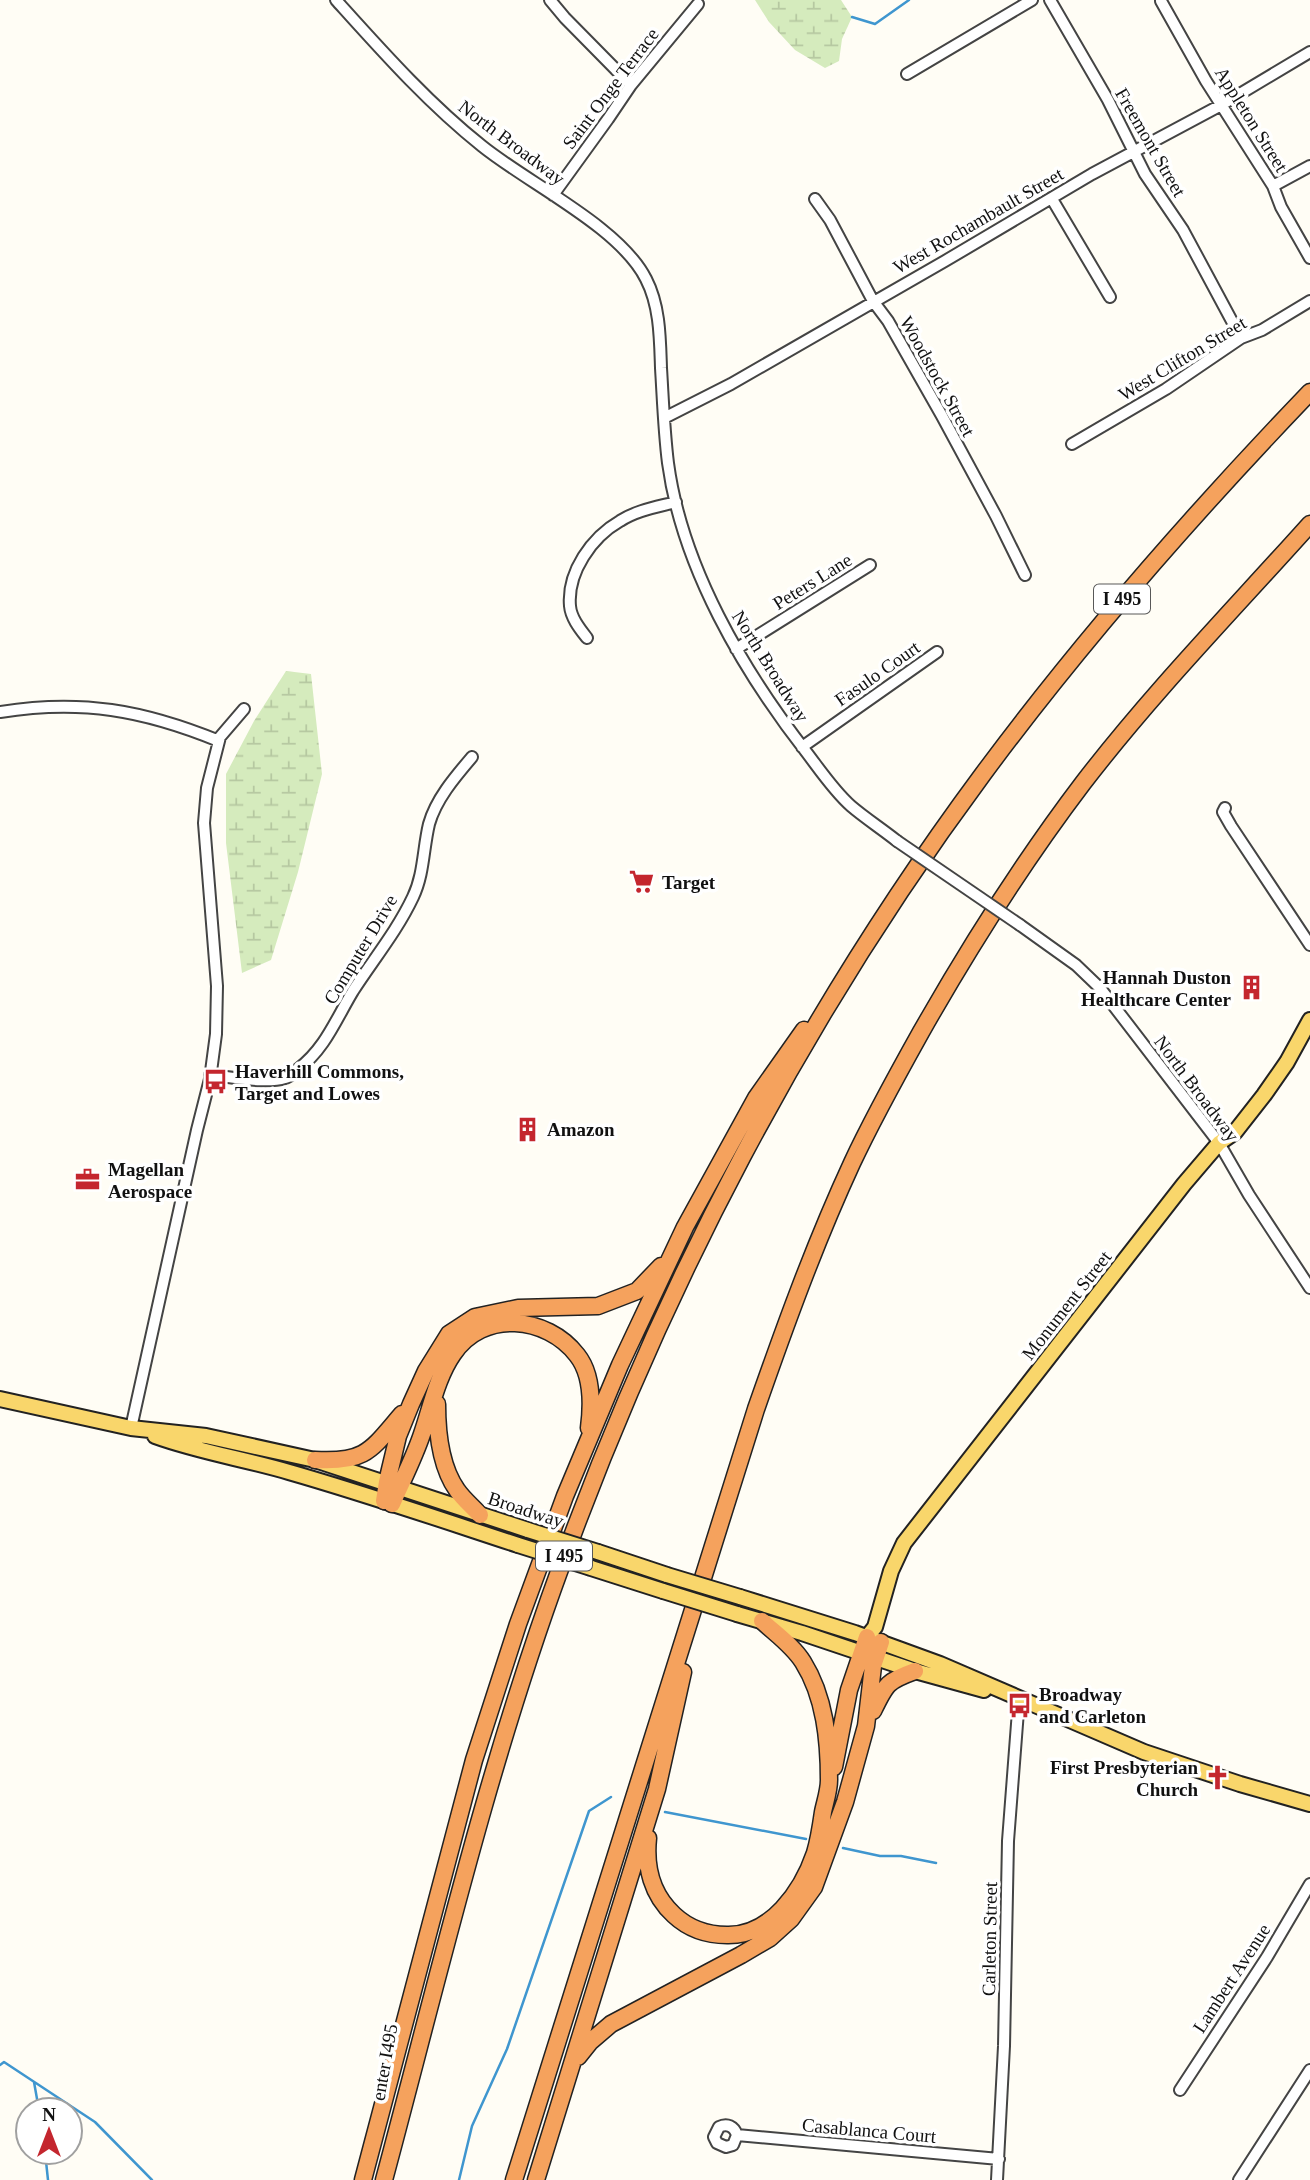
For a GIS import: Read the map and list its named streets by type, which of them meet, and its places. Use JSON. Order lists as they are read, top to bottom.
{
  "streets": {
    "highway": ["I 495", "enter I495"],
    "main road": ["Monument Street", "Broadway"],
    "street": [
      "Saint Onge Terrace",
      "Appleton Street",
      "North Broadway",
      "Freemont Street",
      "West Rochambault Street",
      "West Clifton Street",
      "Woodstock Street",
      "Peters Lane",
      "Fasulo Court",
      "Computer Drive",
      "Carleton Street",
      "Lambert Avenue",
      "Casablanca Court"
    ]
  },
  "crossings": [
    ["Saint Onge Terrace", "North Broadway"],
    ["Appleton Street", "West Rochambault Street"],
    ["North Broadway", "West Rochambault Street"],
    ["North Broadway", "Peters Lane"],
    ["North Broadway", "Fasulo Court"],
    ["North Broadway", "Monument Street"],
    ["Freemont Street", "West Rochambault Street"],
    ["Freemont Street", "West Clifton Street"],
    ["West Rochambault Street", "Woodstock Street"],
    ["I 495", "enter I495"],
    ["Monument Street", "Broadway"],
    ["Broadway", "Carleton Street"],
    ["Carleton Street", "Casablanca Court"]
  ],
  "places": {
    "supermarket": ["Target"],
    "building": ["Hannah Duston Healthcare Center", "Amazon"],
    "bus stop": ["Haverhill Commons, Target and Lowes", "Broadway and Carleton"],
    "office": ["Magellan Aerospace"],
    "church": ["First Presbyterian Church"]
  },
  "north": "top"
}
